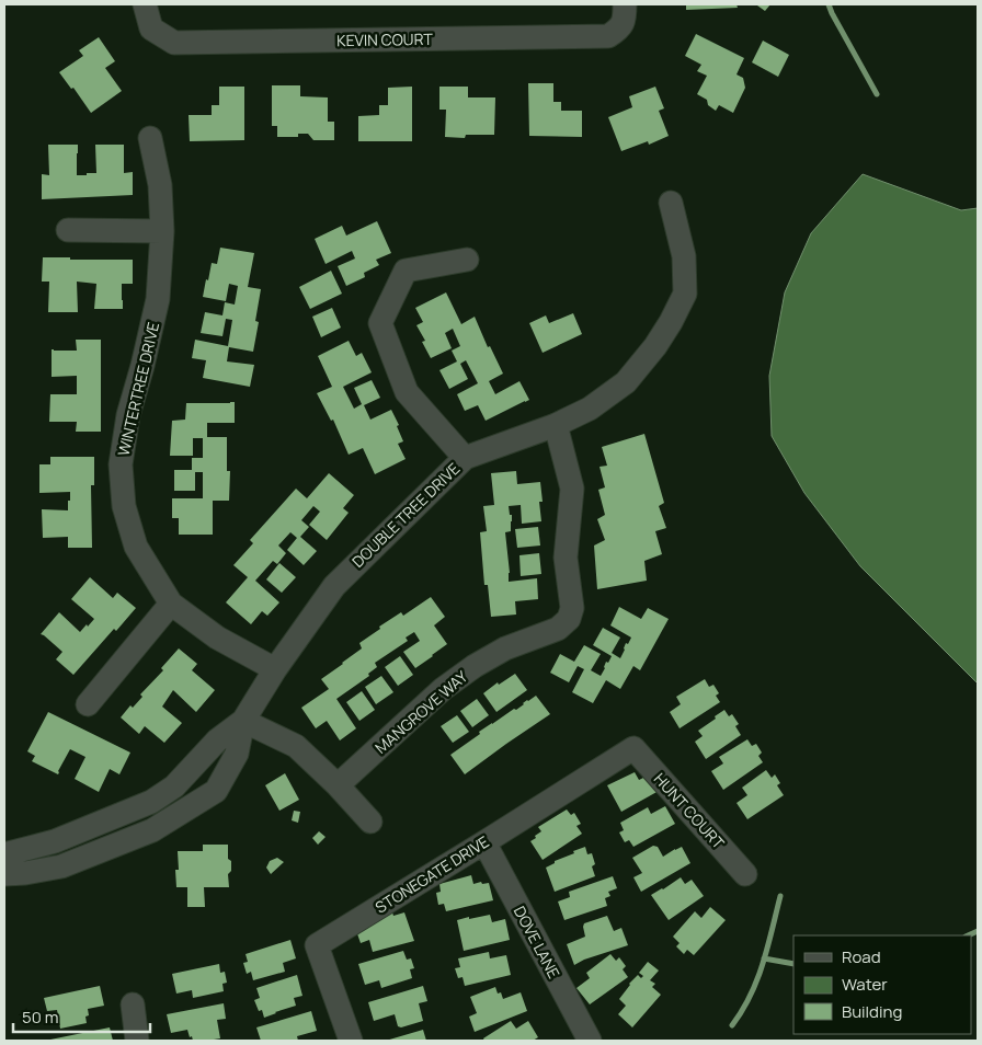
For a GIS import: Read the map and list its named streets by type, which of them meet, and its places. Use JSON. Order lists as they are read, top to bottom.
{
  "streets": {
    "street": [
      "KEVIN COURT",
      "WINTERTREE DRIVE",
      "DOUBLE TREE DRIVE",
      "MANGROVE WAY",
      "HUNT COURT",
      "STONEGATE DRIVE",
      "DOVE LANE"
    ]
  },
  "crossings": [
    ["WINTERTREE DRIVE", "DOUBLE TREE DRIVE"],
    ["DOUBLE TREE DRIVE", "MANGROVE WAY"],
    ["HUNT COURT", "STONEGATE DRIVE"],
    ["STONEGATE DRIVE", "DOVE LANE"]
  ],
  "legend": ["Road", "Water", "Building"],
  "scale_bar": "50 m"
}
